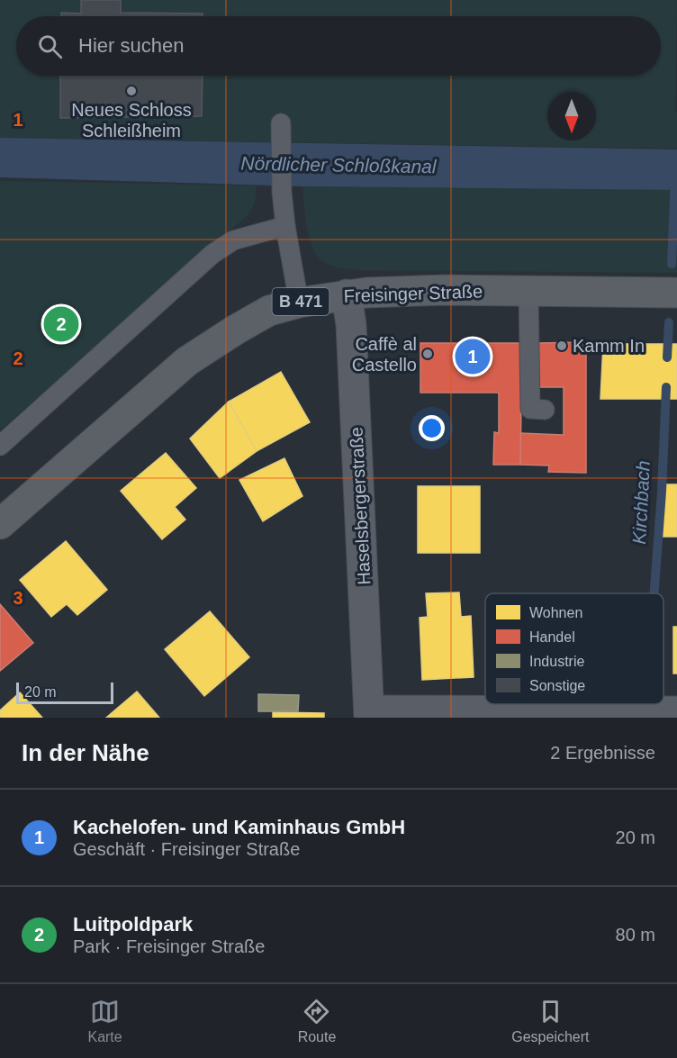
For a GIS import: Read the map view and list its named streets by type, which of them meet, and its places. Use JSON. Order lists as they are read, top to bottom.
{
  "streets": {
    "main road": ["Freisinger Straße", "B 471"],
    "street": ["Haselsbergerstraße"]
  },
  "crossings": [
    ["Freisinger Straße", "Haselsbergerstraße"]
  ],
  "water": ["Nördlicher Schloßkanal", "Kirchbach"],
  "places": ["Neues Schloss Schleißheim", "Kamm In", "Caffè al Castello"],
  "legend": [
    "Wohnen",
    "Handel",
    "Industrie",
    "Sonstige"
  ],
  "scale_bar": "20 m",
  "north": "bottom",
  "page": {
    "search": "Hier suchen",
    "pins": ["2", "1"],
    "scale": "20 m",
    "heading": ["In der Nähe", "2 Ergebnisse"],
    "list": [
      {
        "mark": "1",
        "name": "Kachelofen- und Kaminhaus GmbH",
        "note": "Geschäft · Freisinger Straße",
        "value": "20 m"
      },
      {
        "mark": "2",
        "name": "Luitpoldpark",
        "note": "Park · Freisinger Straße",
        "value": "80 m"
      }
    ],
    "nav": ["Karte", "Route", "Gespeichert"]
  },
  "grid": {
    "rows": ["1", "2", "3"]
  }
}
